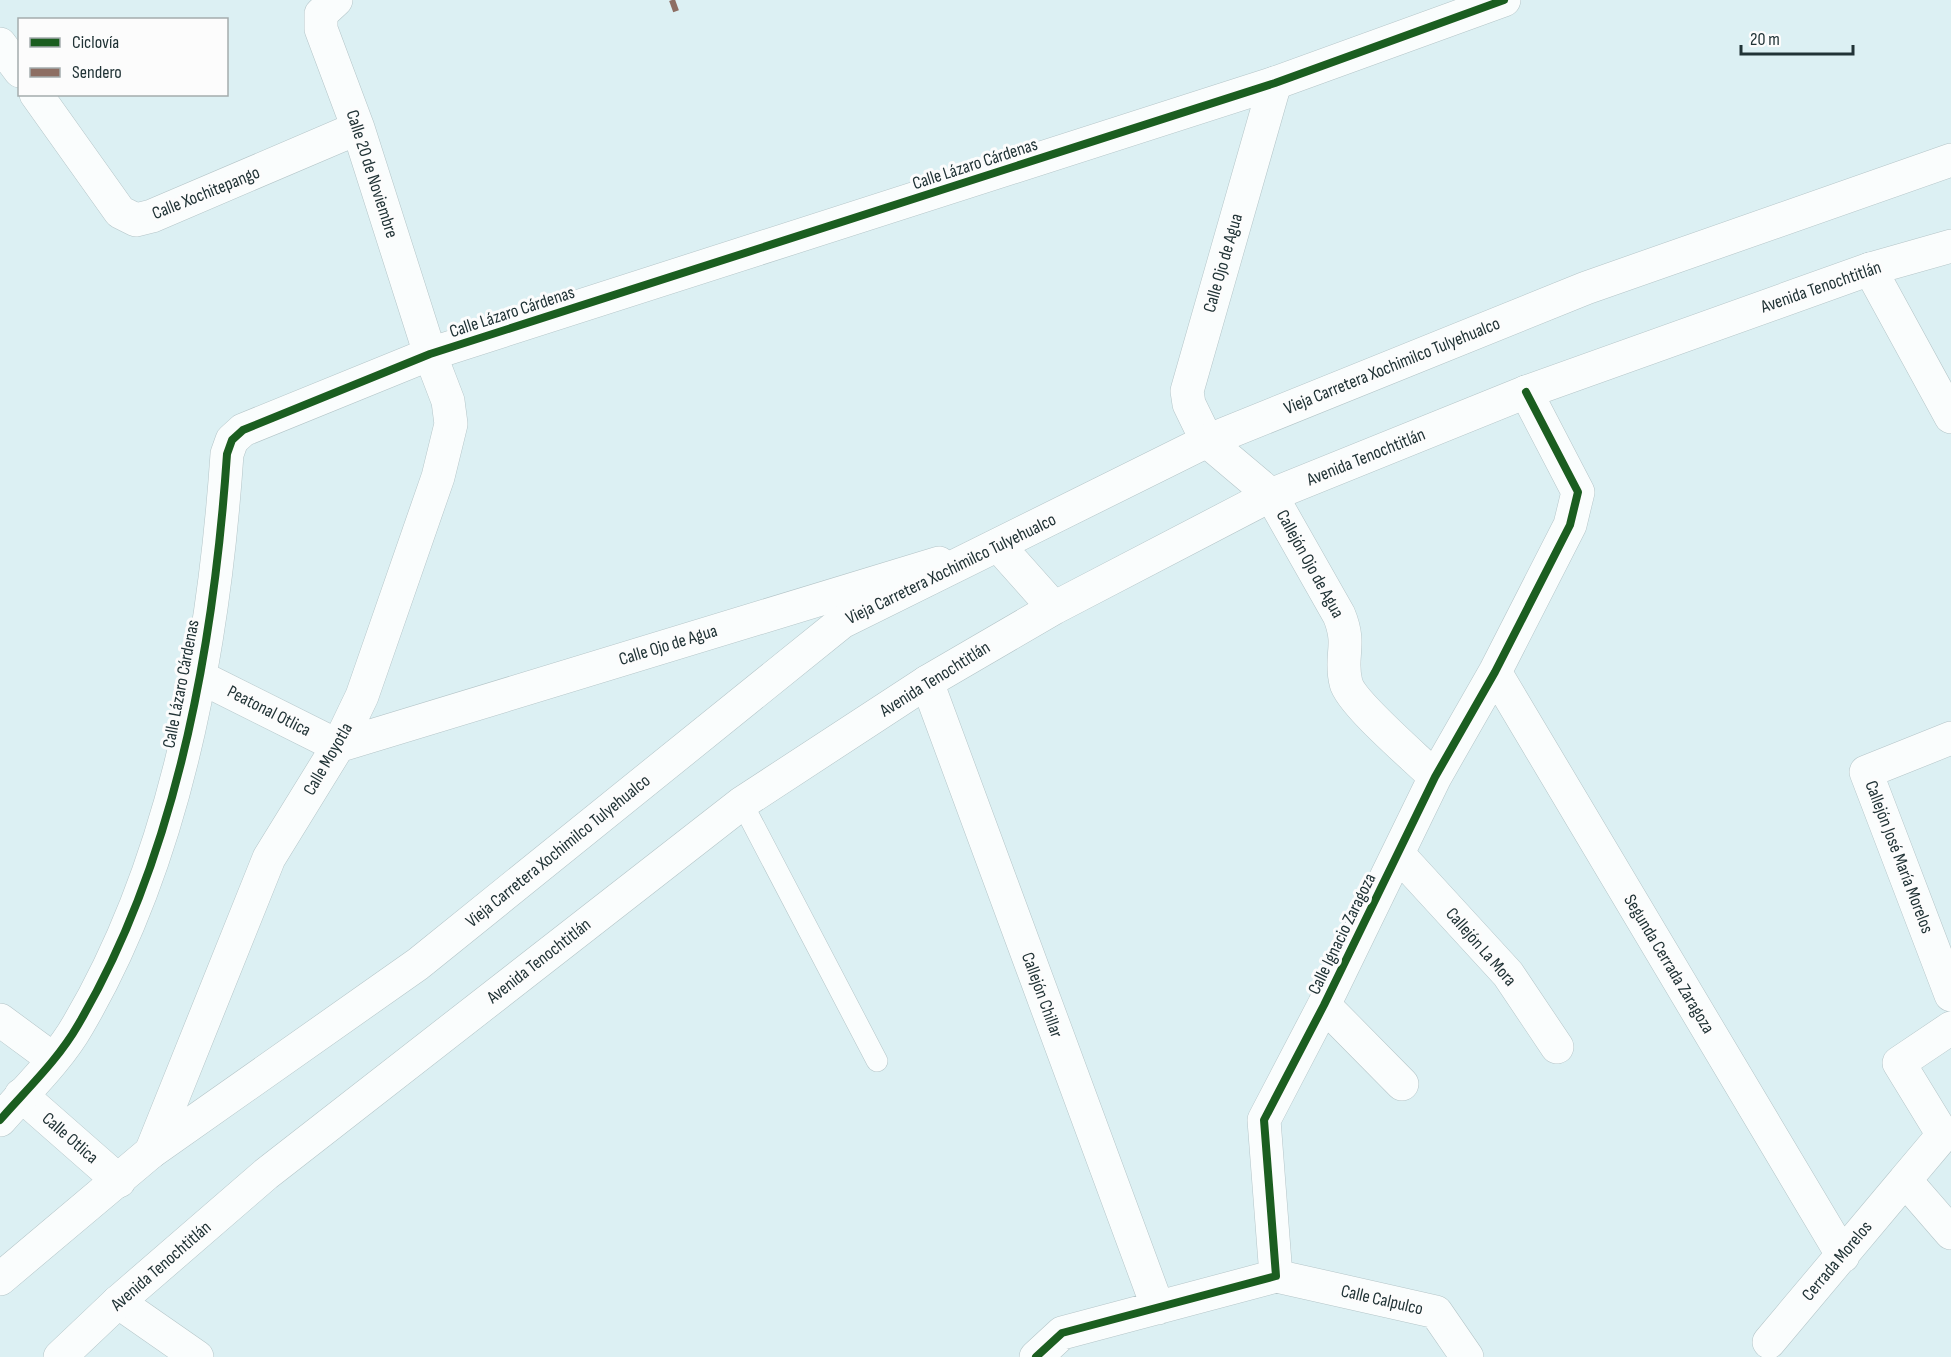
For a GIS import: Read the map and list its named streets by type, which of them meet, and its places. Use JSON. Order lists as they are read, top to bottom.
{
  "streets": {
    "street": [
      "Calle Lázaro Cárdenas",
      "Calle 20 de Noviembre",
      "Calle Xochitepango",
      "Calle Ojo de Agua",
      "Avenida Tenochtitlán",
      "Vieja Carretera Xochimilco Tulyehualco",
      "Callejón Ojo de Agua",
      "Peatonal Otlica",
      "Calle Moyotla",
      "Callejón José María Morelos",
      "Calle Ignacio Zaragoza",
      "Callejón La Mora",
      "Segunda Cerrada Zaragoza",
      "Callejón Chillar",
      "Calle Otlica",
      "Cerrada Morelos",
      "Calle Calpulco"
    ]
  },
  "crossings": [
    ["Calle Lázaro Cárdenas", "Calle 20 de Noviembre"],
    ["Calle Lázaro Cárdenas", "Calle Ojo de Agua"],
    ["Calle Lázaro Cárdenas", "Peatonal Otlica"],
    ["Calle Lázaro Cárdenas", "Calle Moyotla"],
    ["Calle Lázaro Cárdenas", "Calle Otlica"],
    ["Calle 20 de Noviembre", "Calle Xochitepango"],
    ["Calle 20 de Noviembre", "Calle Moyotla"],
    ["Calle Ojo de Agua", "Vieja Carretera Xochimilco Tulyehualco"],
    ["Calle Ojo de Agua", "Peatonal Otlica"],
    ["Calle Ojo de Agua", "Calle Moyotla"],
    ["Avenida Tenochtitlán", "Callejón Ojo de Agua"],
    ["Avenida Tenochtitlán", "Calle Ignacio Zaragoza"],
    ["Avenida Tenochtitlán", "Callejón Chillar"],
    ["Vieja Carretera Xochimilco Tulyehualco", "Calle Moyotla"],
    ["Vieja Carretera Xochimilco Tulyehualco", "Calle Otlica"],
    ["Callejón Ojo de Agua", "Calle Ignacio Zaragoza"],
    ["Peatonal Otlica", "Calle Moyotla"],
    ["Calle Ignacio Zaragoza", "Callejón La Mora"],
    ["Calle Ignacio Zaragoza", "Segunda Cerrada Zaragoza"],
    ["Calle Ignacio Zaragoza", "Calle Calpulco"],
    ["Segunda Cerrada Zaragoza", "Cerrada Morelos"]
  ],
  "legend": ["Ciclovía", "Sendero"],
  "scale_bar": "20 m"
}
